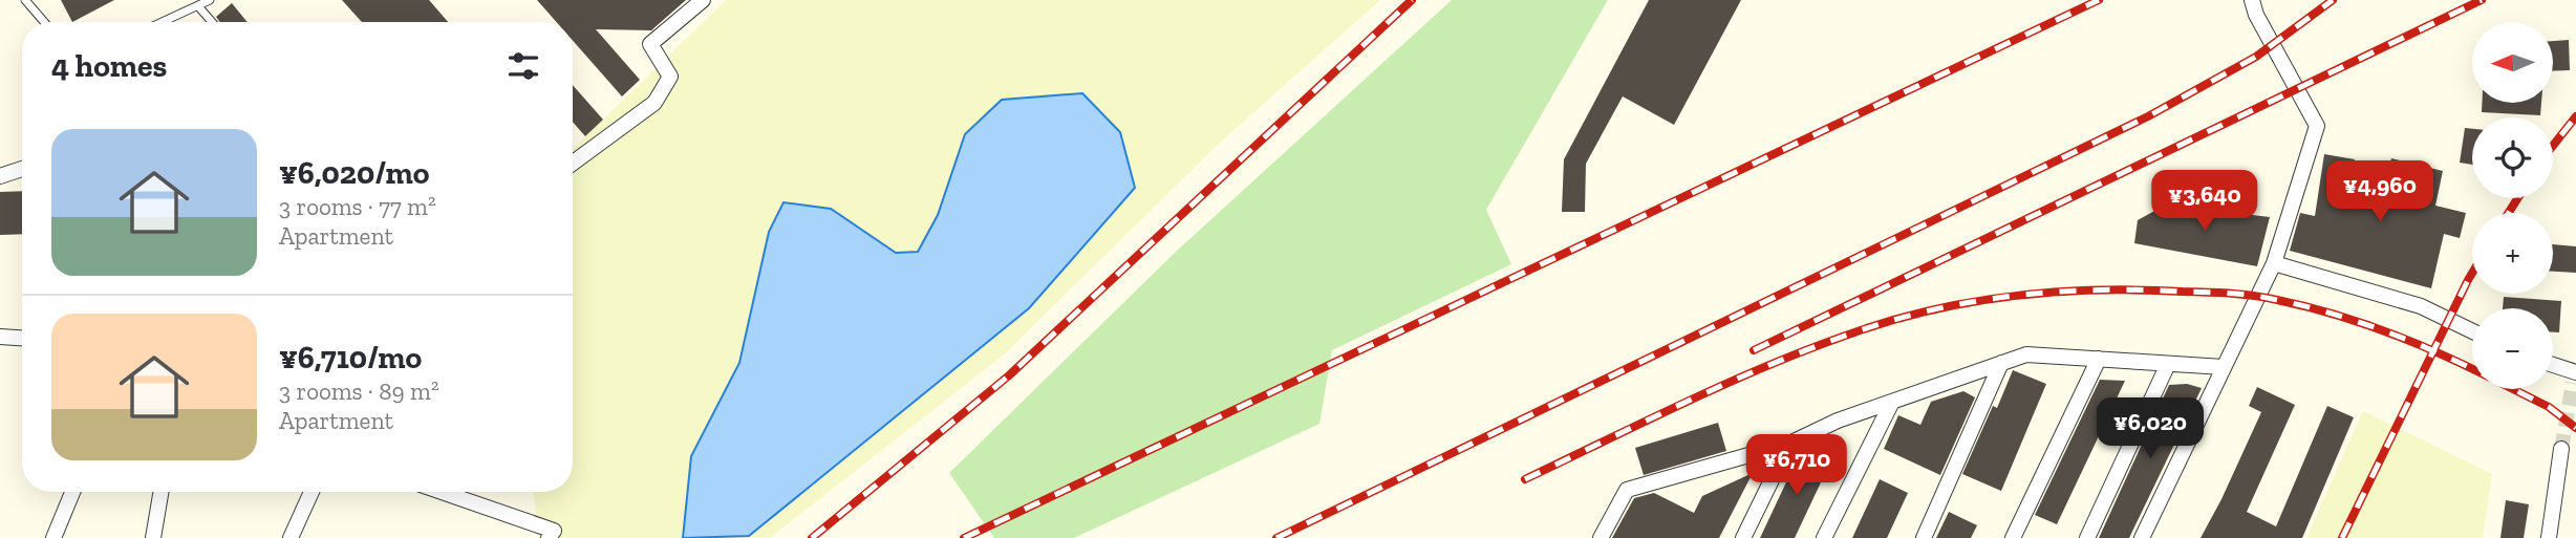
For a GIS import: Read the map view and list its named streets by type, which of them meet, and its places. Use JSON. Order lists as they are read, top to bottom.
{
  "north": "left",
  "page": {
    "map_buttons": ["+", "−"],
    "heading": "4 homes",
    "list": [
      {
        "name": "¥6,020/mo",
        "note": "3 rooms · 77 m² · Apartment"
      },
      {
        "name": "¥6,710/mo",
        "note": "3 rooms · 89 m² · Apartment"
      }
    ],
    "price": [
      "¥4,960",
      "¥3,640",
      "¥6,020",
      "¥6,710"
    ]
  }
}
